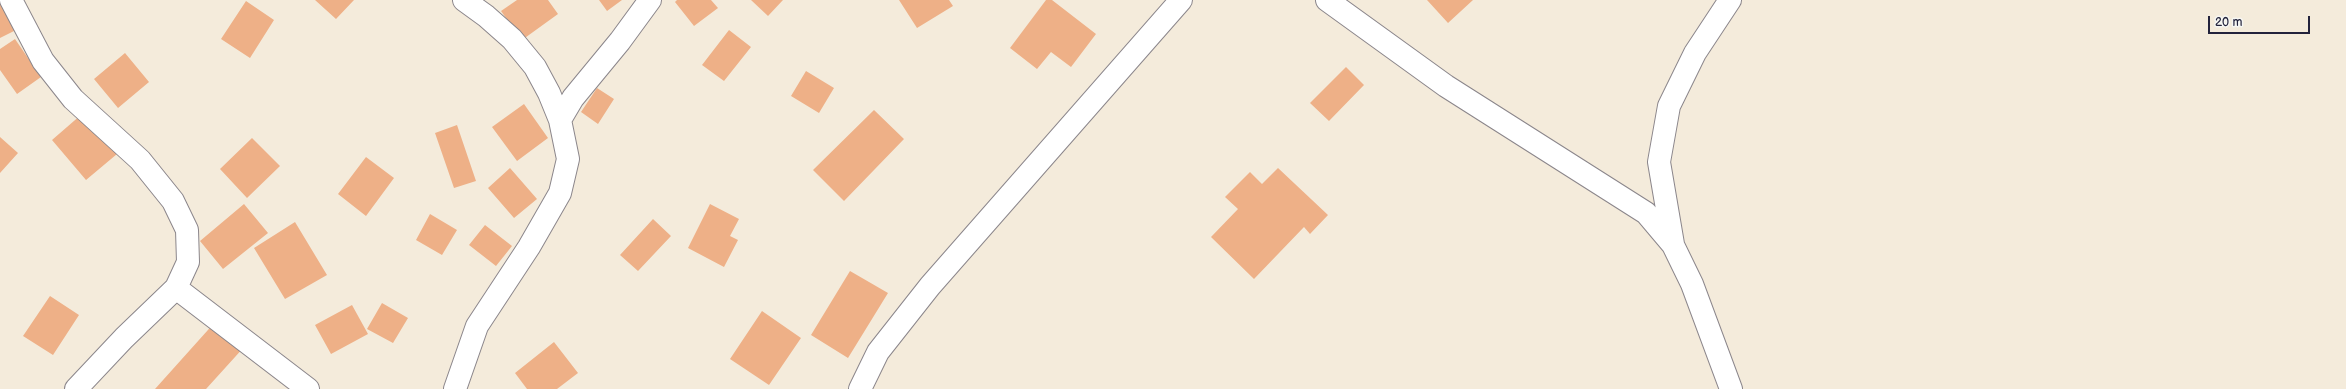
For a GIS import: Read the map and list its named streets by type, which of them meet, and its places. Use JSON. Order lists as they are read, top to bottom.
{
  "scale_bar": "20 m"
}
